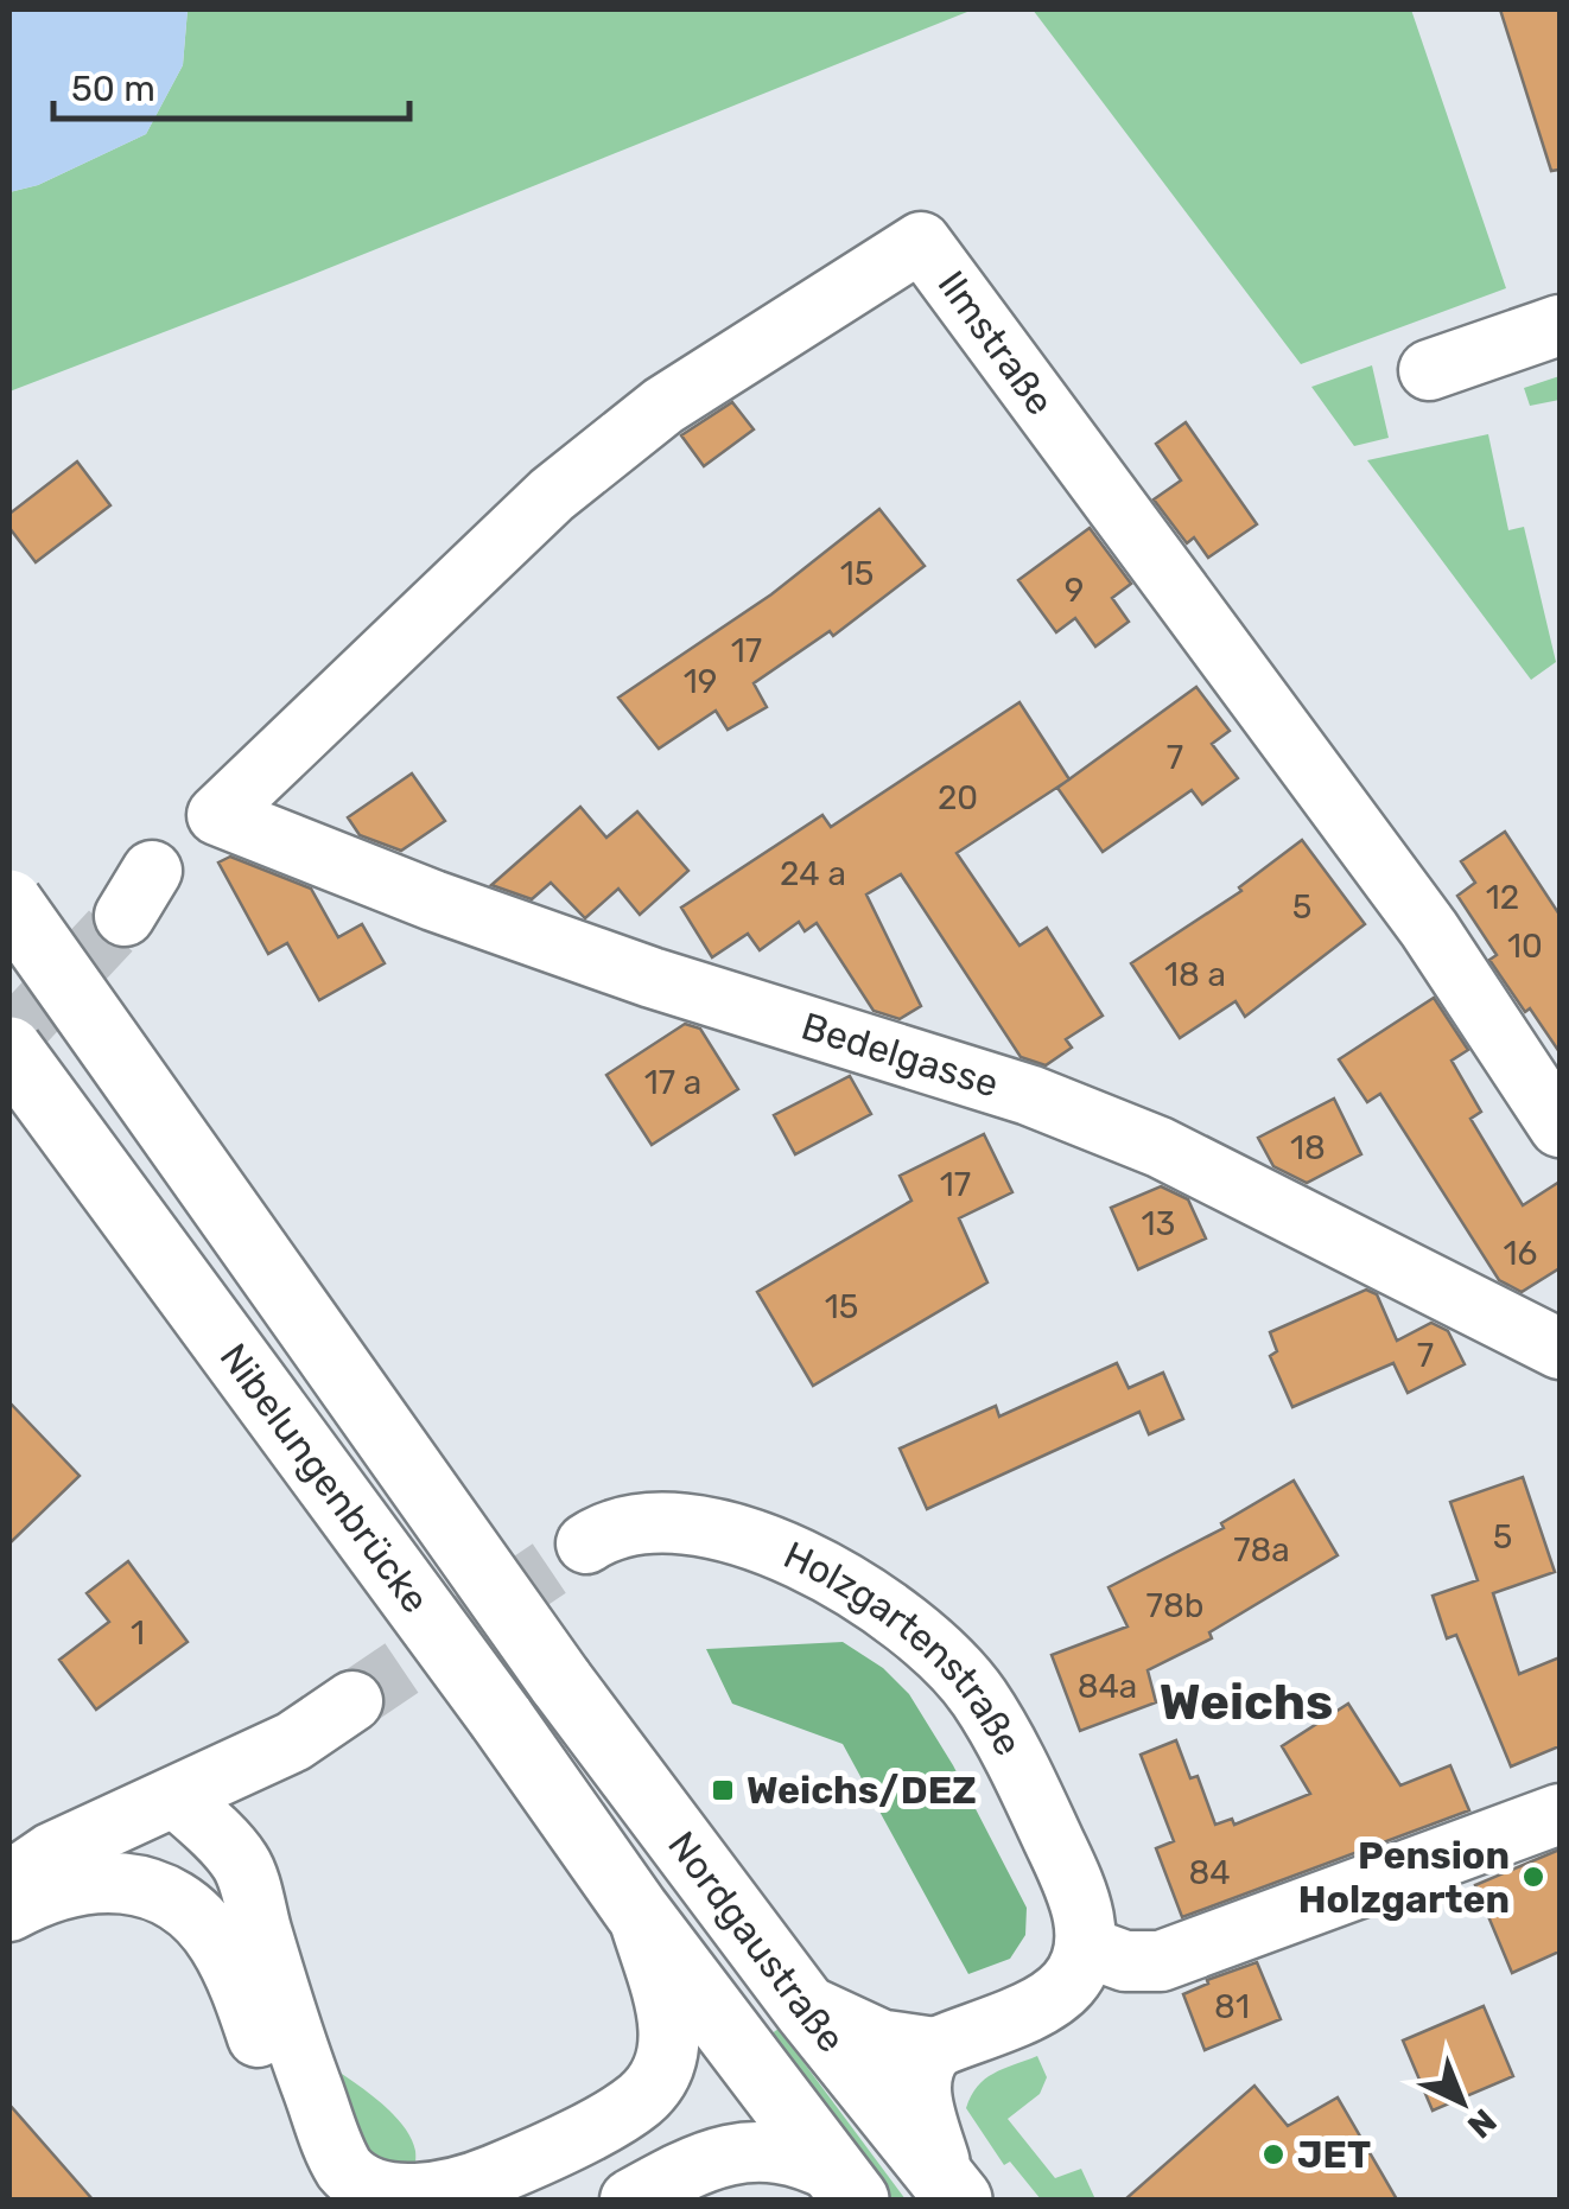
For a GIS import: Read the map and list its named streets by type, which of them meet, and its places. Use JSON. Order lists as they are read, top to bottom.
{
  "streets": {
    "main road": ["Nibelungenbrücke", "Nordgaustraße"],
    "street": ["Ilmstraße", "Bedelgasse", "Holzgartenstraße"]
  },
  "crossings": [
    ["Ilmstraße", "Bedelgasse"],
    ["Nibelungenbrücke", "Nordgaustraße"]
  ],
  "districts": ["Weichs"],
  "places": {
    "transit": ["Weichs/DEZ"],
    "other": ["Pension Holzgarten", "JET"]
  },
  "house_numbers": [
    "15",
    "9",
    "17",
    "19",
    "7",
    "20",
    "24 a",
    "12",
    "5",
    "10",
    "18 a",
    "17 a",
    "18",
    "17",
    "13",
    "16",
    "15",
    "7",
    "5",
    "78a",
    "78b",
    "1",
    "84a",
    "84",
    "81"
  ],
  "scale_bar": "50 m",
  "north": "bottom right"
}
